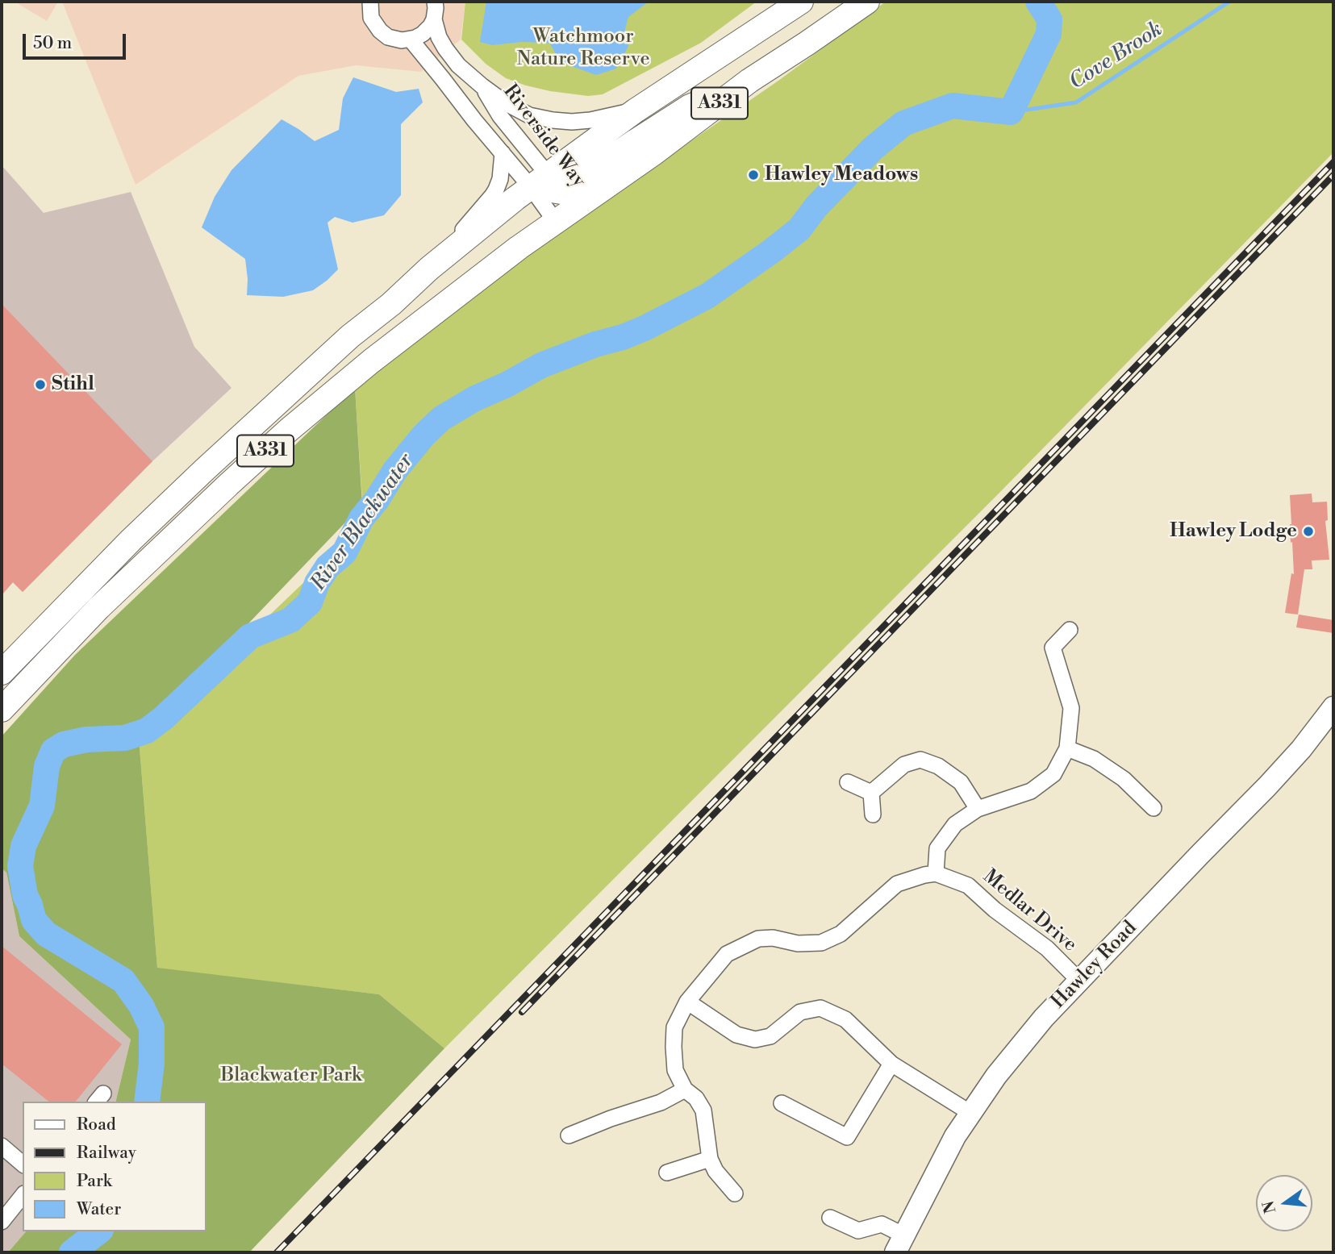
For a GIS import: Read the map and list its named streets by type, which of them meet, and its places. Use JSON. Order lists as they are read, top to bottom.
{
  "streets": {
    "main road": ["A331", "Hawley Road"],
    "street": ["Riverside Way", "Medlar Drive"]
  },
  "crossings": [
    ["A331", "Riverside Way"],
    ["Medlar Drive", "Hawley Road"]
  ],
  "water": ["Cove Brook", "River Blackwater"],
  "parks": ["Watchmoor Nature Reserve", "Blackwater Park"],
  "places": ["Hawley Meadows", "Stihl", "Hawley Lodge"],
  "legend": [
    "Road",
    "Railway",
    "Park",
    "Water"
  ],
  "scale_bar": "50 m",
  "north": "left"
}
